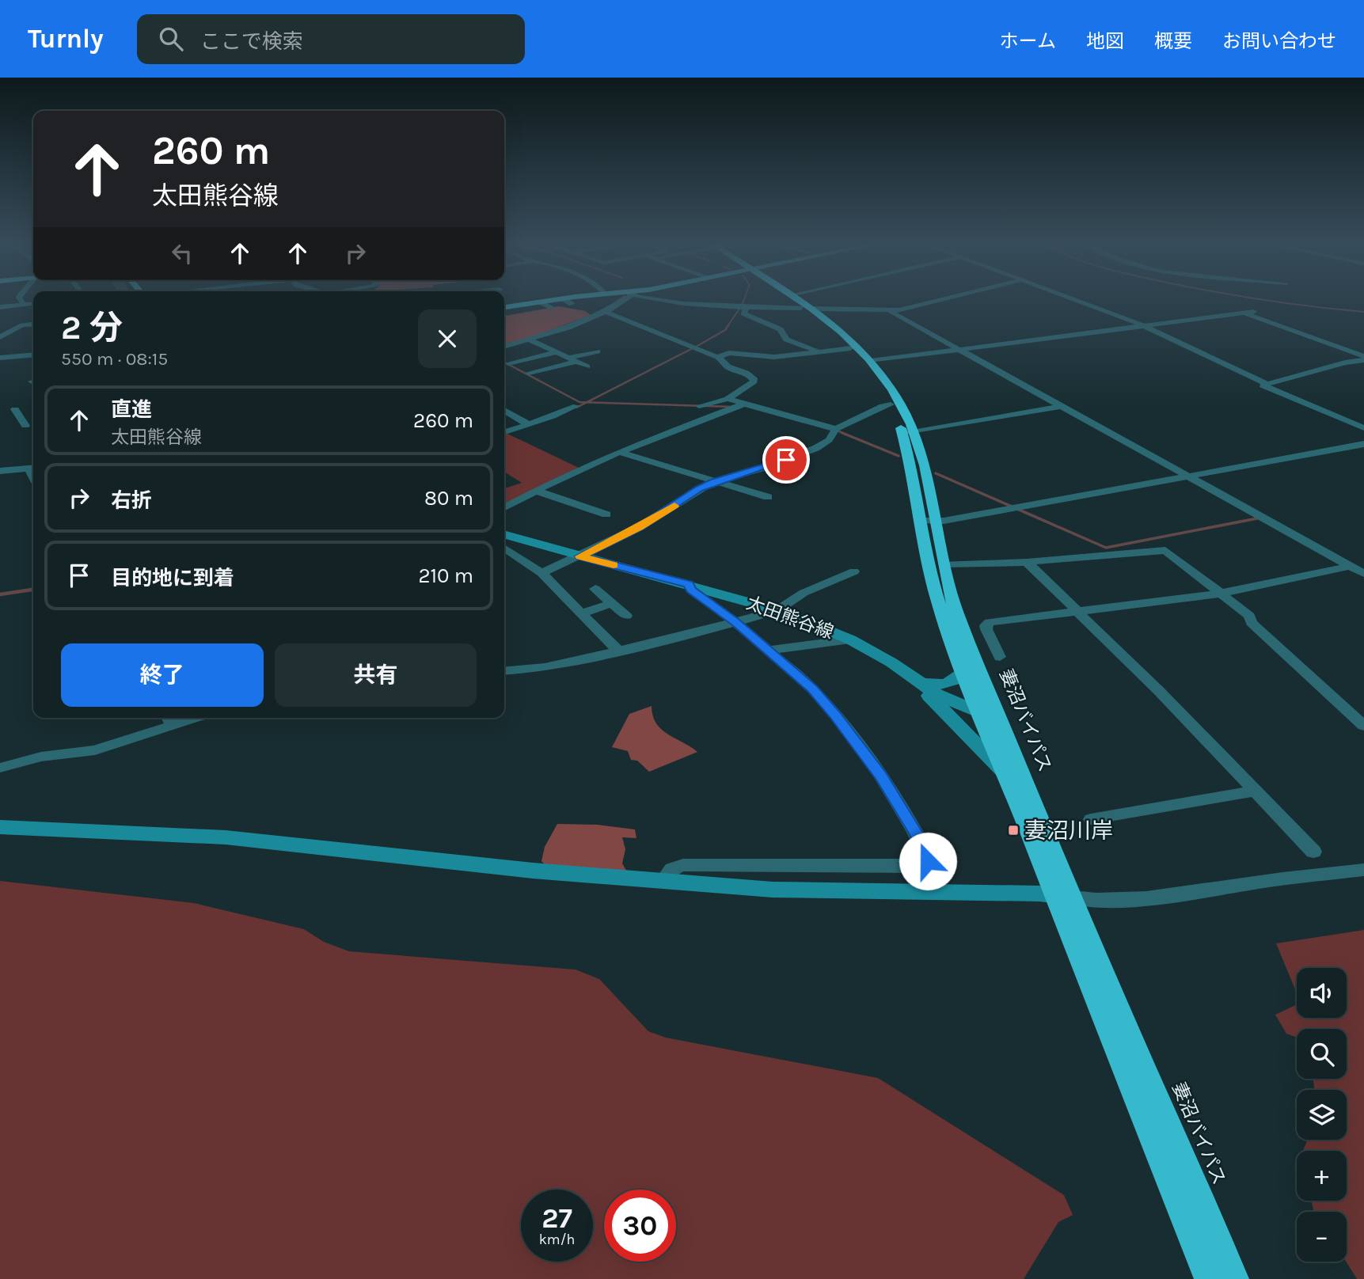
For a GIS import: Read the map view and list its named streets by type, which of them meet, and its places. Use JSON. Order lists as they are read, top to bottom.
{
  "streets": {
    "highway": ["妻沼バイパス"],
    "main road": ["太田熊谷線"]
  },
  "crossings": [
    ["太田熊谷線", "妻沼バイパス"]
  ],
  "places": {
    "transit": ["妻沼川岸"]
  },
  "page": {
    "header": "Turnly",
    "search": "ここで検索",
    "nav": [
      "ホーム",
      "地図",
      "概要",
      "お問い合わせ"
    ],
    "turn": ["260 m", "太田熊谷線"],
    "heading": ["2 分", "550 m · 08:15"],
    "list": [
      {
        "name": "直進",
        "note": "太田熊谷線",
        "value": "260 m"
      },
      {
        "name": "右折",
        "value": "80 m"
      },
      {
        "name": "目的地に到着",
        "value": "210 m"
      }
    ],
    "buttons": ["終了", "共有"],
    "map_buttons": ["+", "−"],
    "speed": "27 km/h",
    "limit": "30"
  }
}
